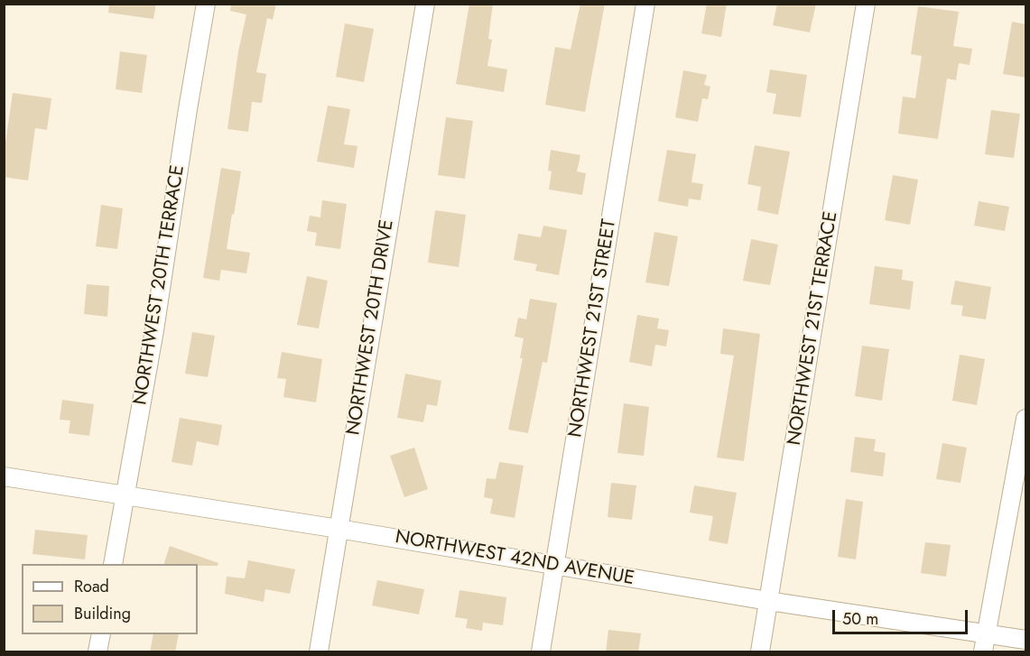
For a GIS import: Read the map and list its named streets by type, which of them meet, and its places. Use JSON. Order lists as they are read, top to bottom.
{
  "streets": {
    "street": [
      "NORTHWEST 20TH TERRACE",
      "NORTHWEST 20TH DRIVE",
      "NORTHWEST 21ST STREET",
      "NORTHWEST 21ST TERRACE",
      "NORTHWEST 42ND AVENUE"
    ]
  },
  "crossings": [
    ["NORTHWEST 20TH TERRACE", "NORTHWEST 42ND AVENUE"],
    ["NORTHWEST 20TH DRIVE", "NORTHWEST 42ND AVENUE"],
    ["NORTHWEST 21ST STREET", "NORTHWEST 42ND AVENUE"],
    ["NORTHWEST 21ST TERRACE", "NORTHWEST 42ND AVENUE"]
  ],
  "legend": ["Road", "Building"],
  "scale_bar": "50 m"
}
